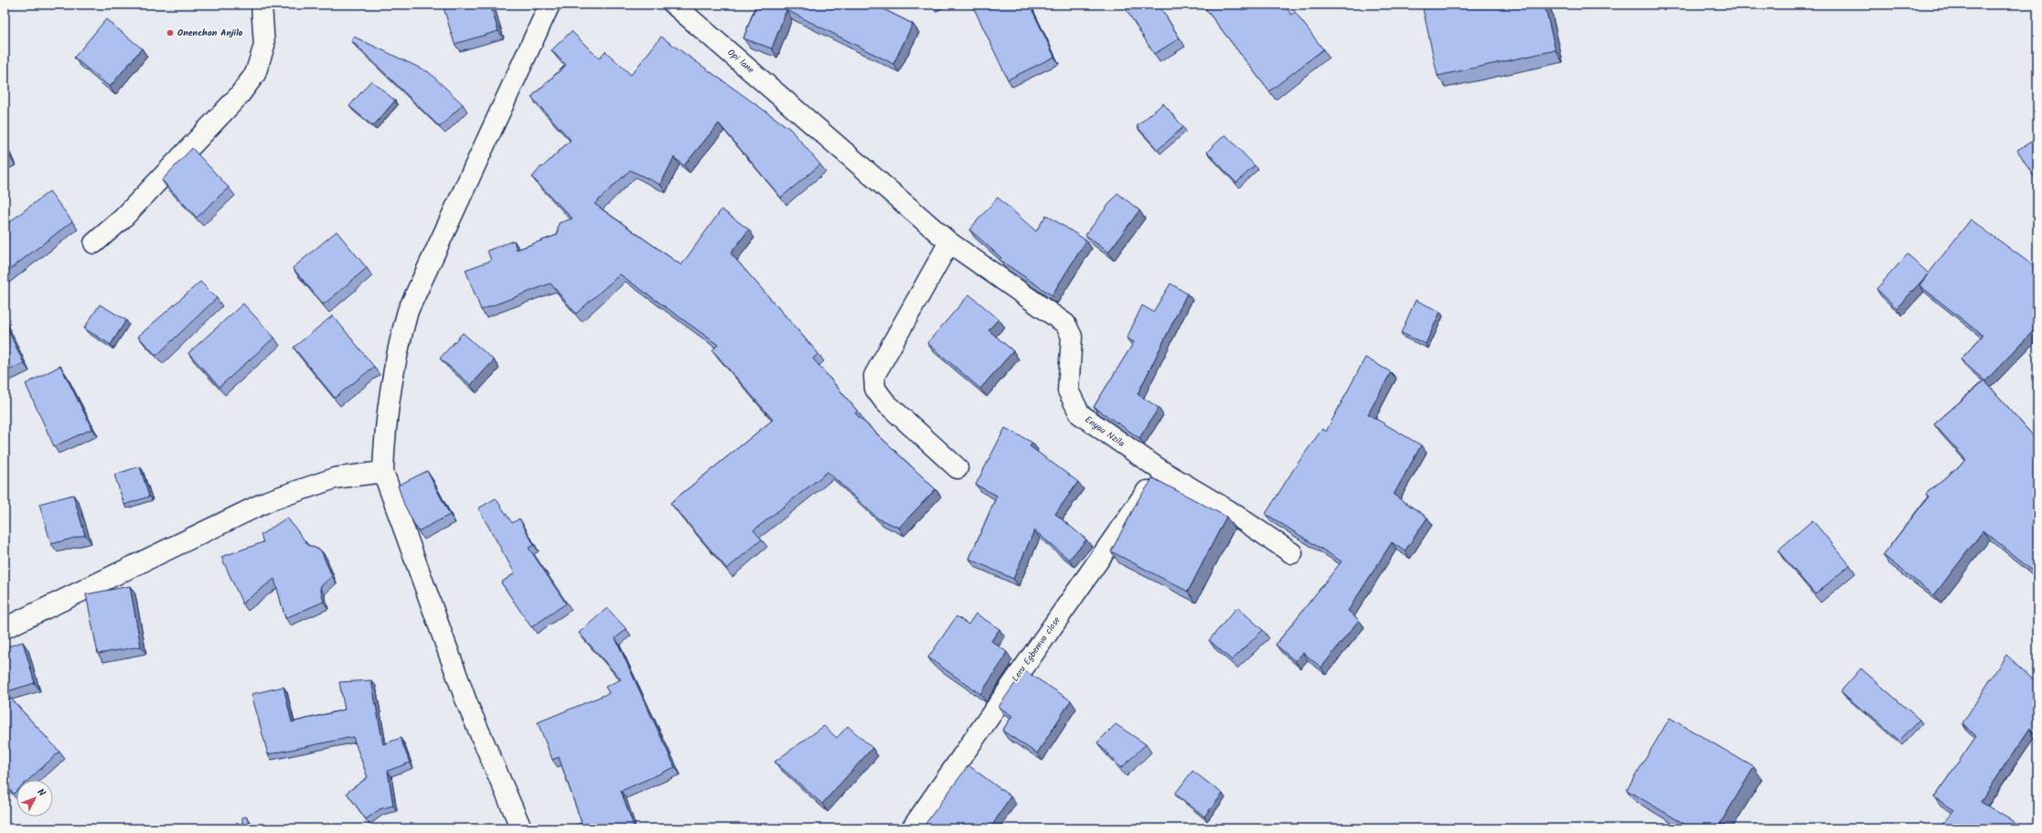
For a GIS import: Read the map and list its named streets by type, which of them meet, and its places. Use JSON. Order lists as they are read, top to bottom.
{
  "streets": {
    "street": ["Opi lane", "Enyau Nzila", "Leru Egbemva close"]
  },
  "crossings": [
    ["Opi lane", "Enyau Nzila"],
    ["Enyau Nzila", "Leru Egbemva close"]
  ],
  "places": ["Onenchan Anjilo"],
  "north": "top right"
}
